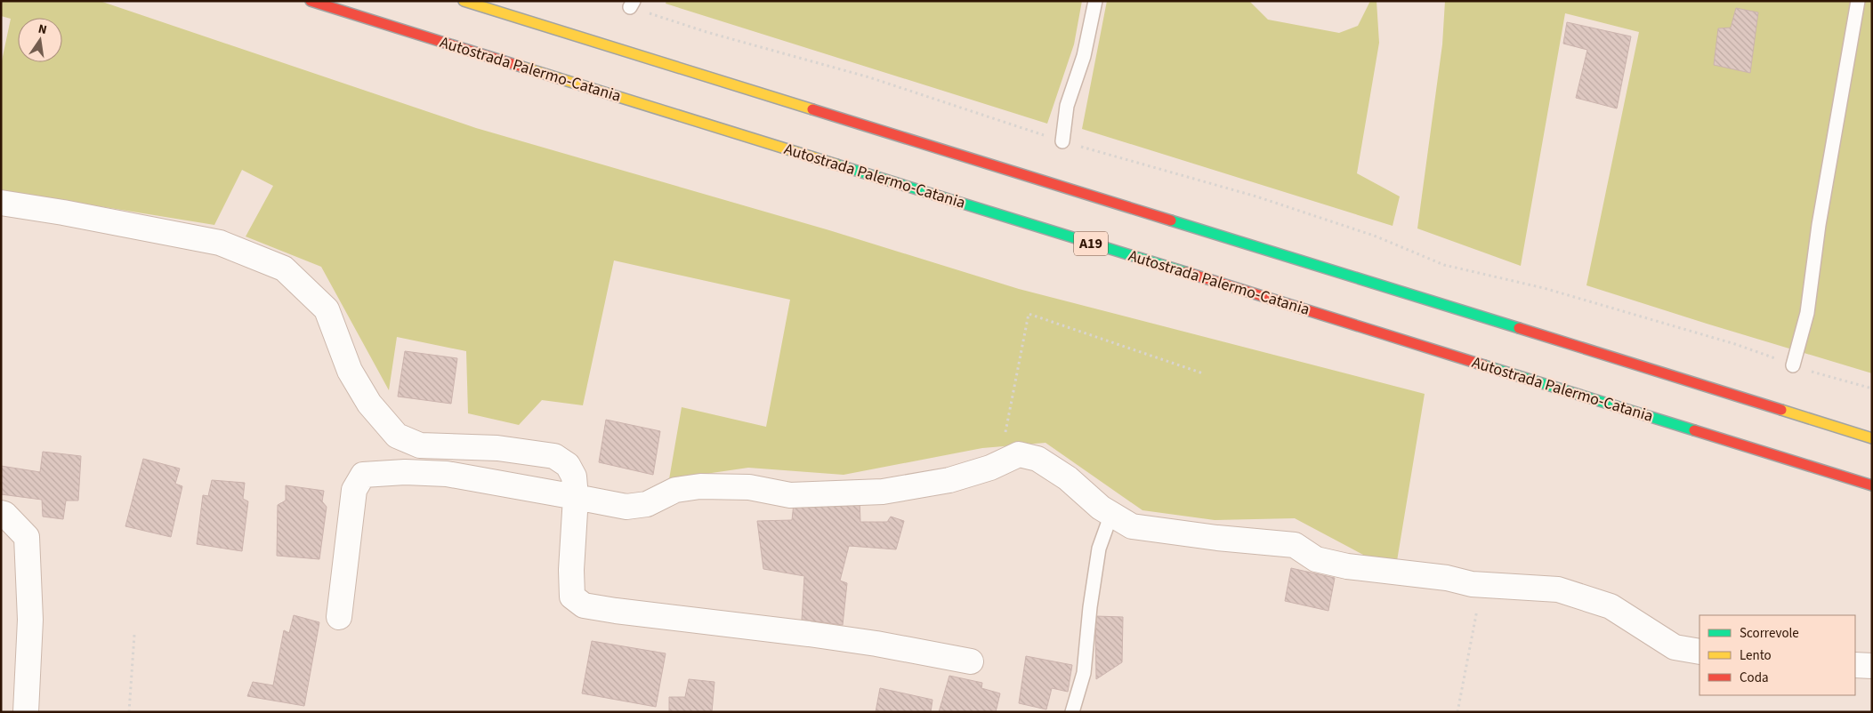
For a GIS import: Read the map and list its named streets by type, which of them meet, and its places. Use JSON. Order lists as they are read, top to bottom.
{
  "streets": {
    "highway": ["Autostrada Palermo-Catania", "A19"]
  },
  "legend": ["Scorrevole", "Lento", "Coda"],
  "north": "top"
}
